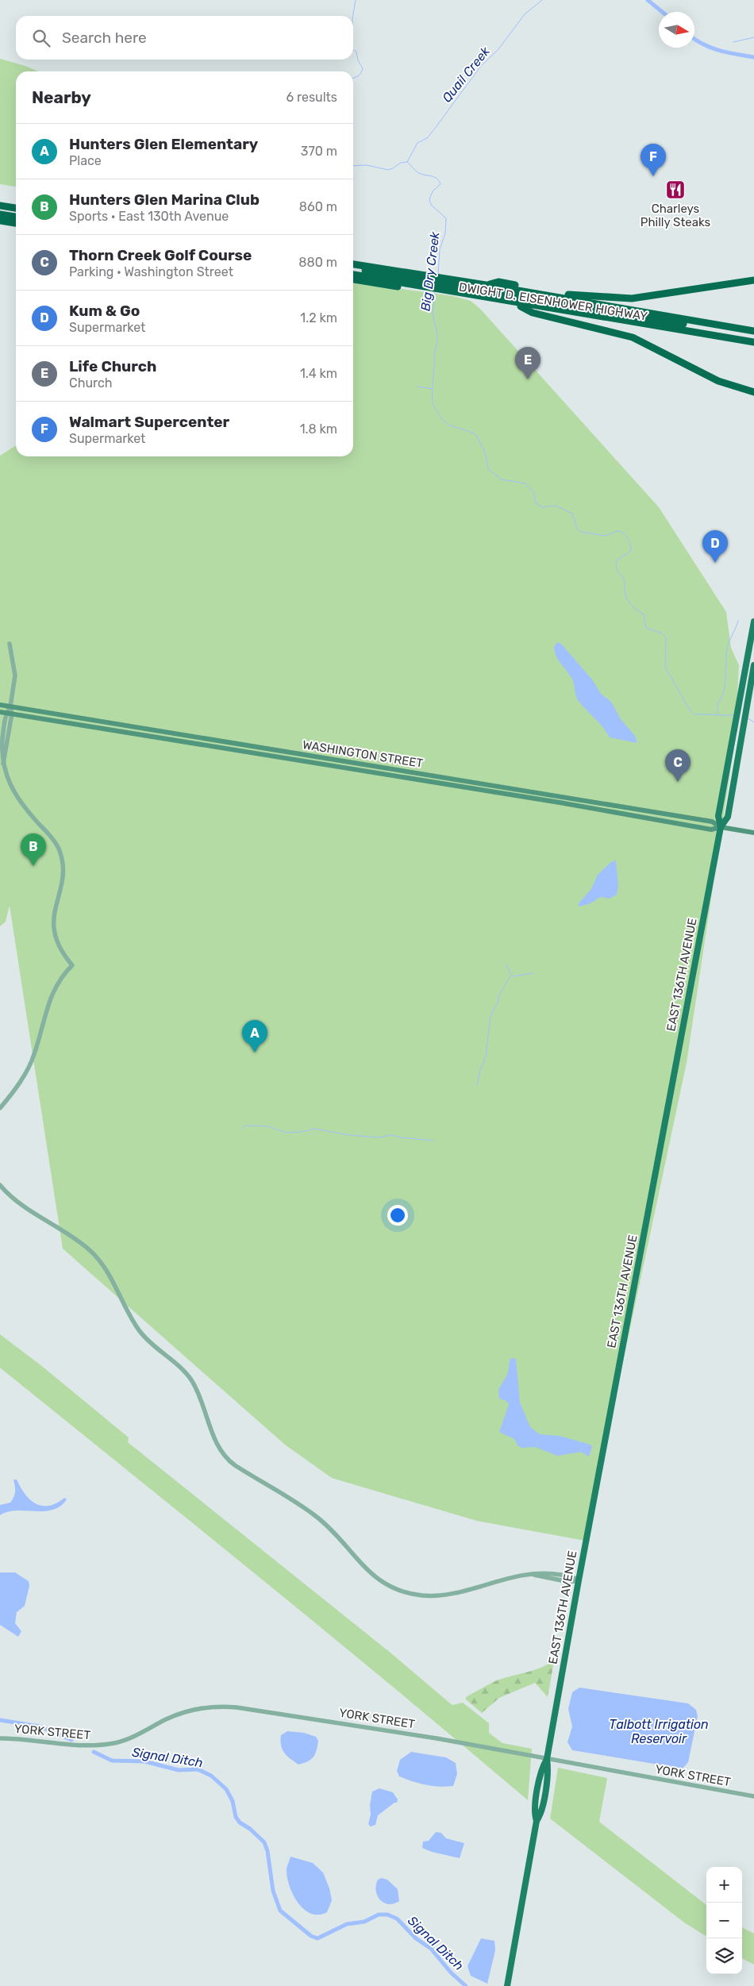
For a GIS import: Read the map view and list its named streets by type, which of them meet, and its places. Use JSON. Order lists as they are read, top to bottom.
{
  "streets": {
    "highway": ["DWIGHT D. EISENHOWER HIGHWAY"],
    "main road": ["WASHINGTON STREET", "EAST 136TH AVENUE"],
    "street": ["YORK STREET"]
  },
  "crossings": [
    ["WASHINGTON STREET", "EAST 136TH AVENUE"],
    ["EAST 136TH AVENUE", "YORK STREET"]
  ],
  "water": [
    "Quail Creek",
    "Big Dry Creek",
    "Talbott Irrigation Reservoir",
    "Signal Ditch"
  ],
  "places": {
    "restaurant": ["Charleys Philly Steaks"]
  },
  "north": "right",
  "page": {
    "search": "Search here",
    "heading": ["Nearby", "6 results"],
    "list": [
      {
        "mark": "A",
        "name": "Hunters Glen Elementary",
        "note": "Place",
        "value": "370 m"
      },
      {
        "mark": "B",
        "name": "Hunters Glen Marina Club",
        "note": "Sports · East 130th Avenue",
        "value": "860 m"
      },
      {
        "mark": "C",
        "name": "Thorn Creek Golf Course",
        "note": "Parking · Washington Street",
        "value": "880 m"
      },
      {
        "mark": "D",
        "name": "Kum & Go",
        "note": "Supermarket",
        "value": "1.2 km"
      },
      {
        "mark": "E",
        "name": "Life Church",
        "note": "Church",
        "value": "1.4 km"
      },
      {
        "mark": "F",
        "name": "Walmart Supercenter",
        "note": "Supermarket",
        "value": "1.8 km"
      }
    ],
    "pins": [
      "F",
      "E",
      "D",
      "C",
      "B",
      "A"
    ],
    "map_buttons": ["+", "−"]
  }
}
